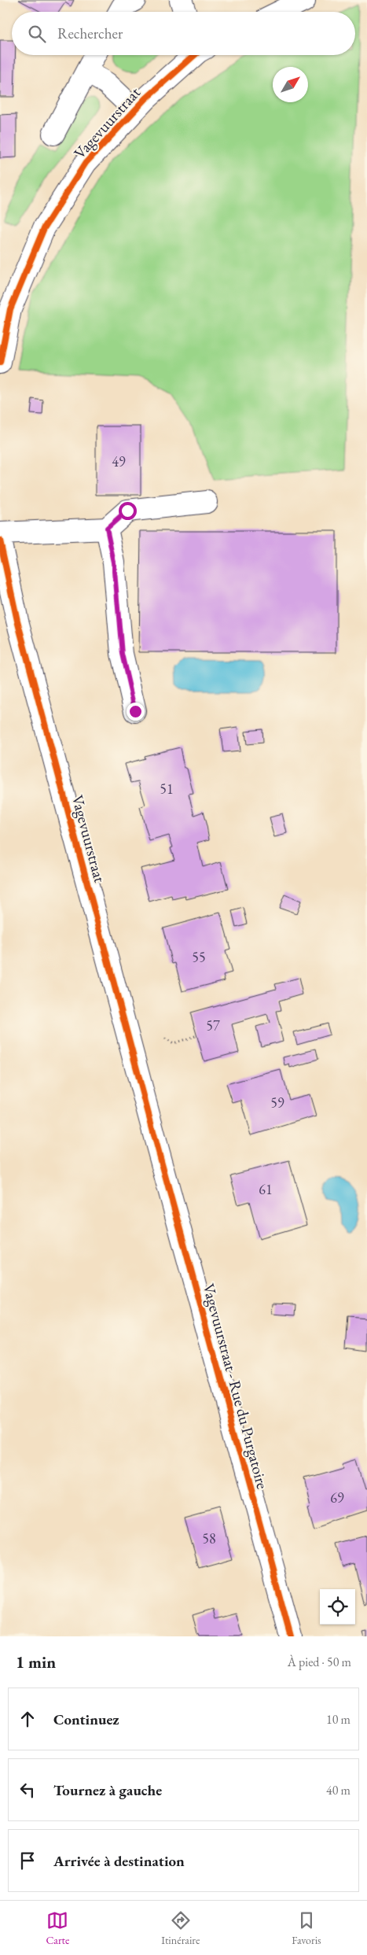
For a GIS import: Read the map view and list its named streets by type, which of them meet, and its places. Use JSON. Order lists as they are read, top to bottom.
{
  "streets": {
    "street": ["Vagevuurstraat", "Vagevuurstraat - Rue du Purgatoire"]
  },
  "crossings": [
    ["Vagevuurstraat", "Vagevuurstraat - Rue du Purgatoire"]
  ],
  "house_numbers": [
    "49",
    "51",
    "55",
    "57",
    "59",
    "61",
    "69",
    "58"
  ],
  "north": "top right",
  "page": {
    "search": "Rechercher",
    "heading": ["1 min", "À pied · 50 m"],
    "list": [
      ["Continuez", "10 m"],
      ["Tournez à gauche", "40 m"],
      "Arrivée à destination"
    ],
    "nav": ["Carte", "Itinéraire", "Favoris"]
  }
}
